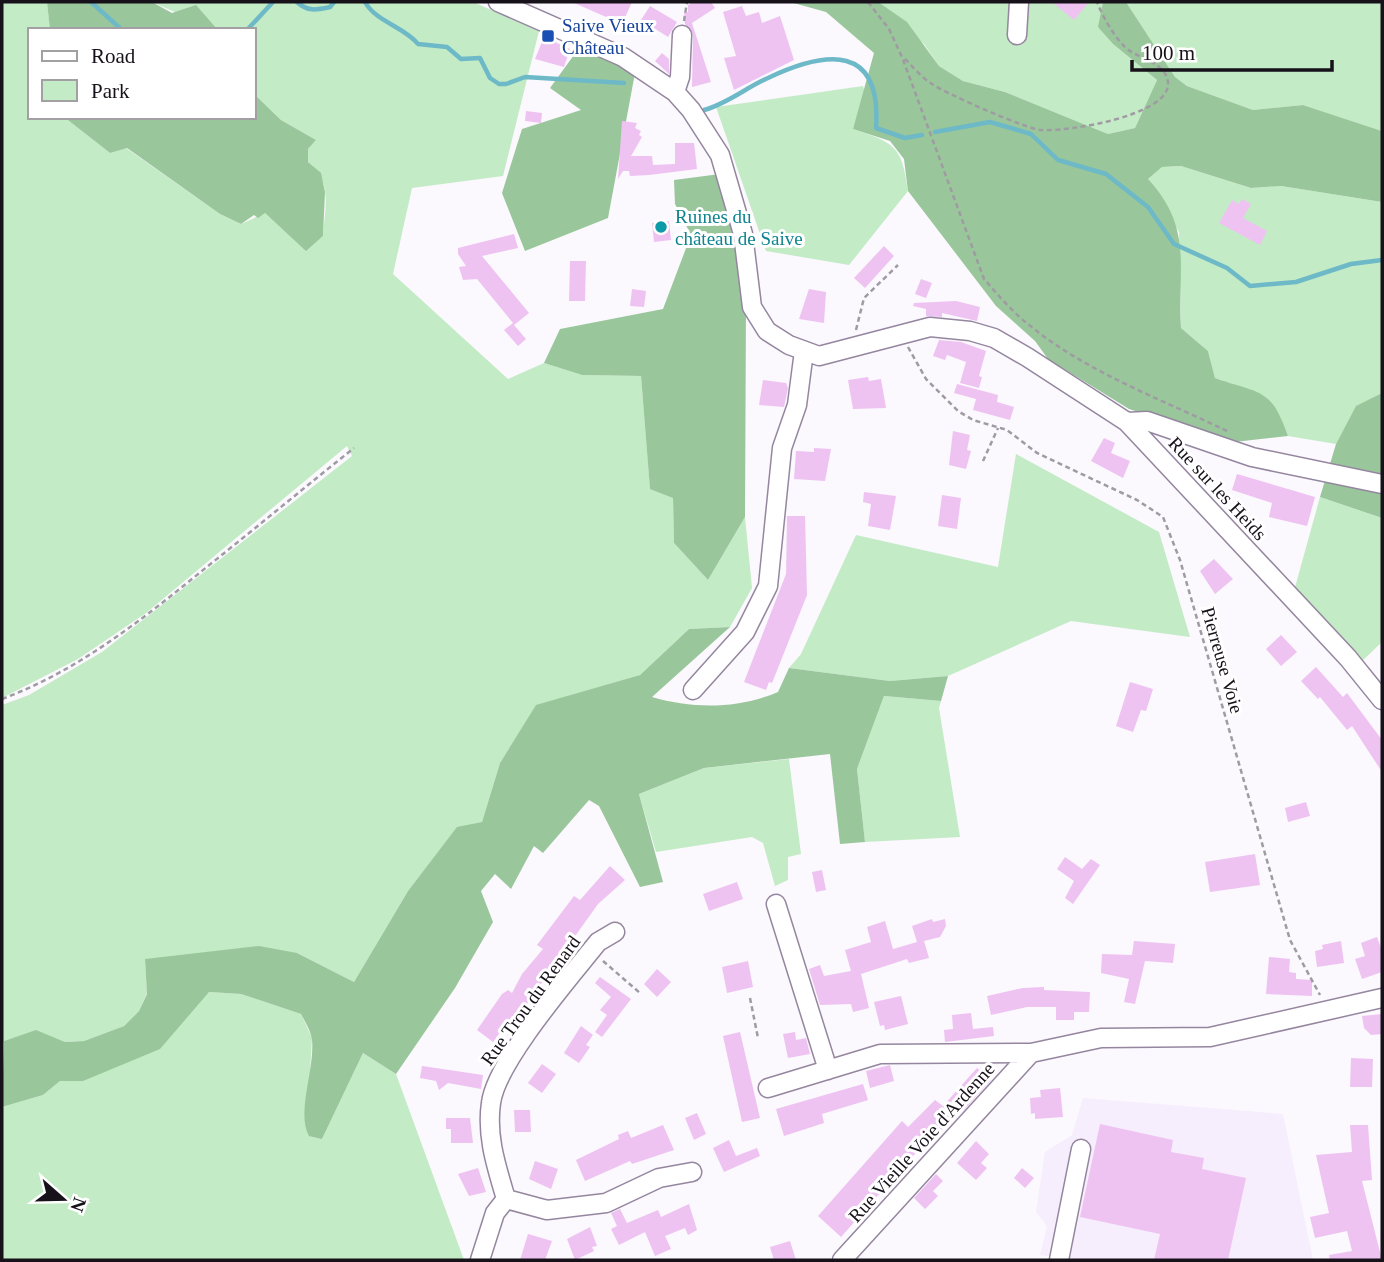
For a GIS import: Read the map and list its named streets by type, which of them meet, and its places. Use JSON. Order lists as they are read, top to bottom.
{
  "streets": {
    "street": ["Rue sur les Heids", "Rue Trou du Renard", "Rue Vieille Voie d'Ardenne"],
    "path": ["Pierreuse Voie"]
  },
  "crossings": [
    ["Rue sur les Heids", "Pierreuse Voie"],
    ["Pierreuse Voie", "Rue Vieille Voie d'Ardenne"]
  ],
  "places": {
    "transit": ["Saive Vieux Château"],
    "other": ["Ruines du château de Saive"]
  },
  "legend": ["Road", "Park"],
  "scale_bar": "100 m",
  "north": "right"
}
